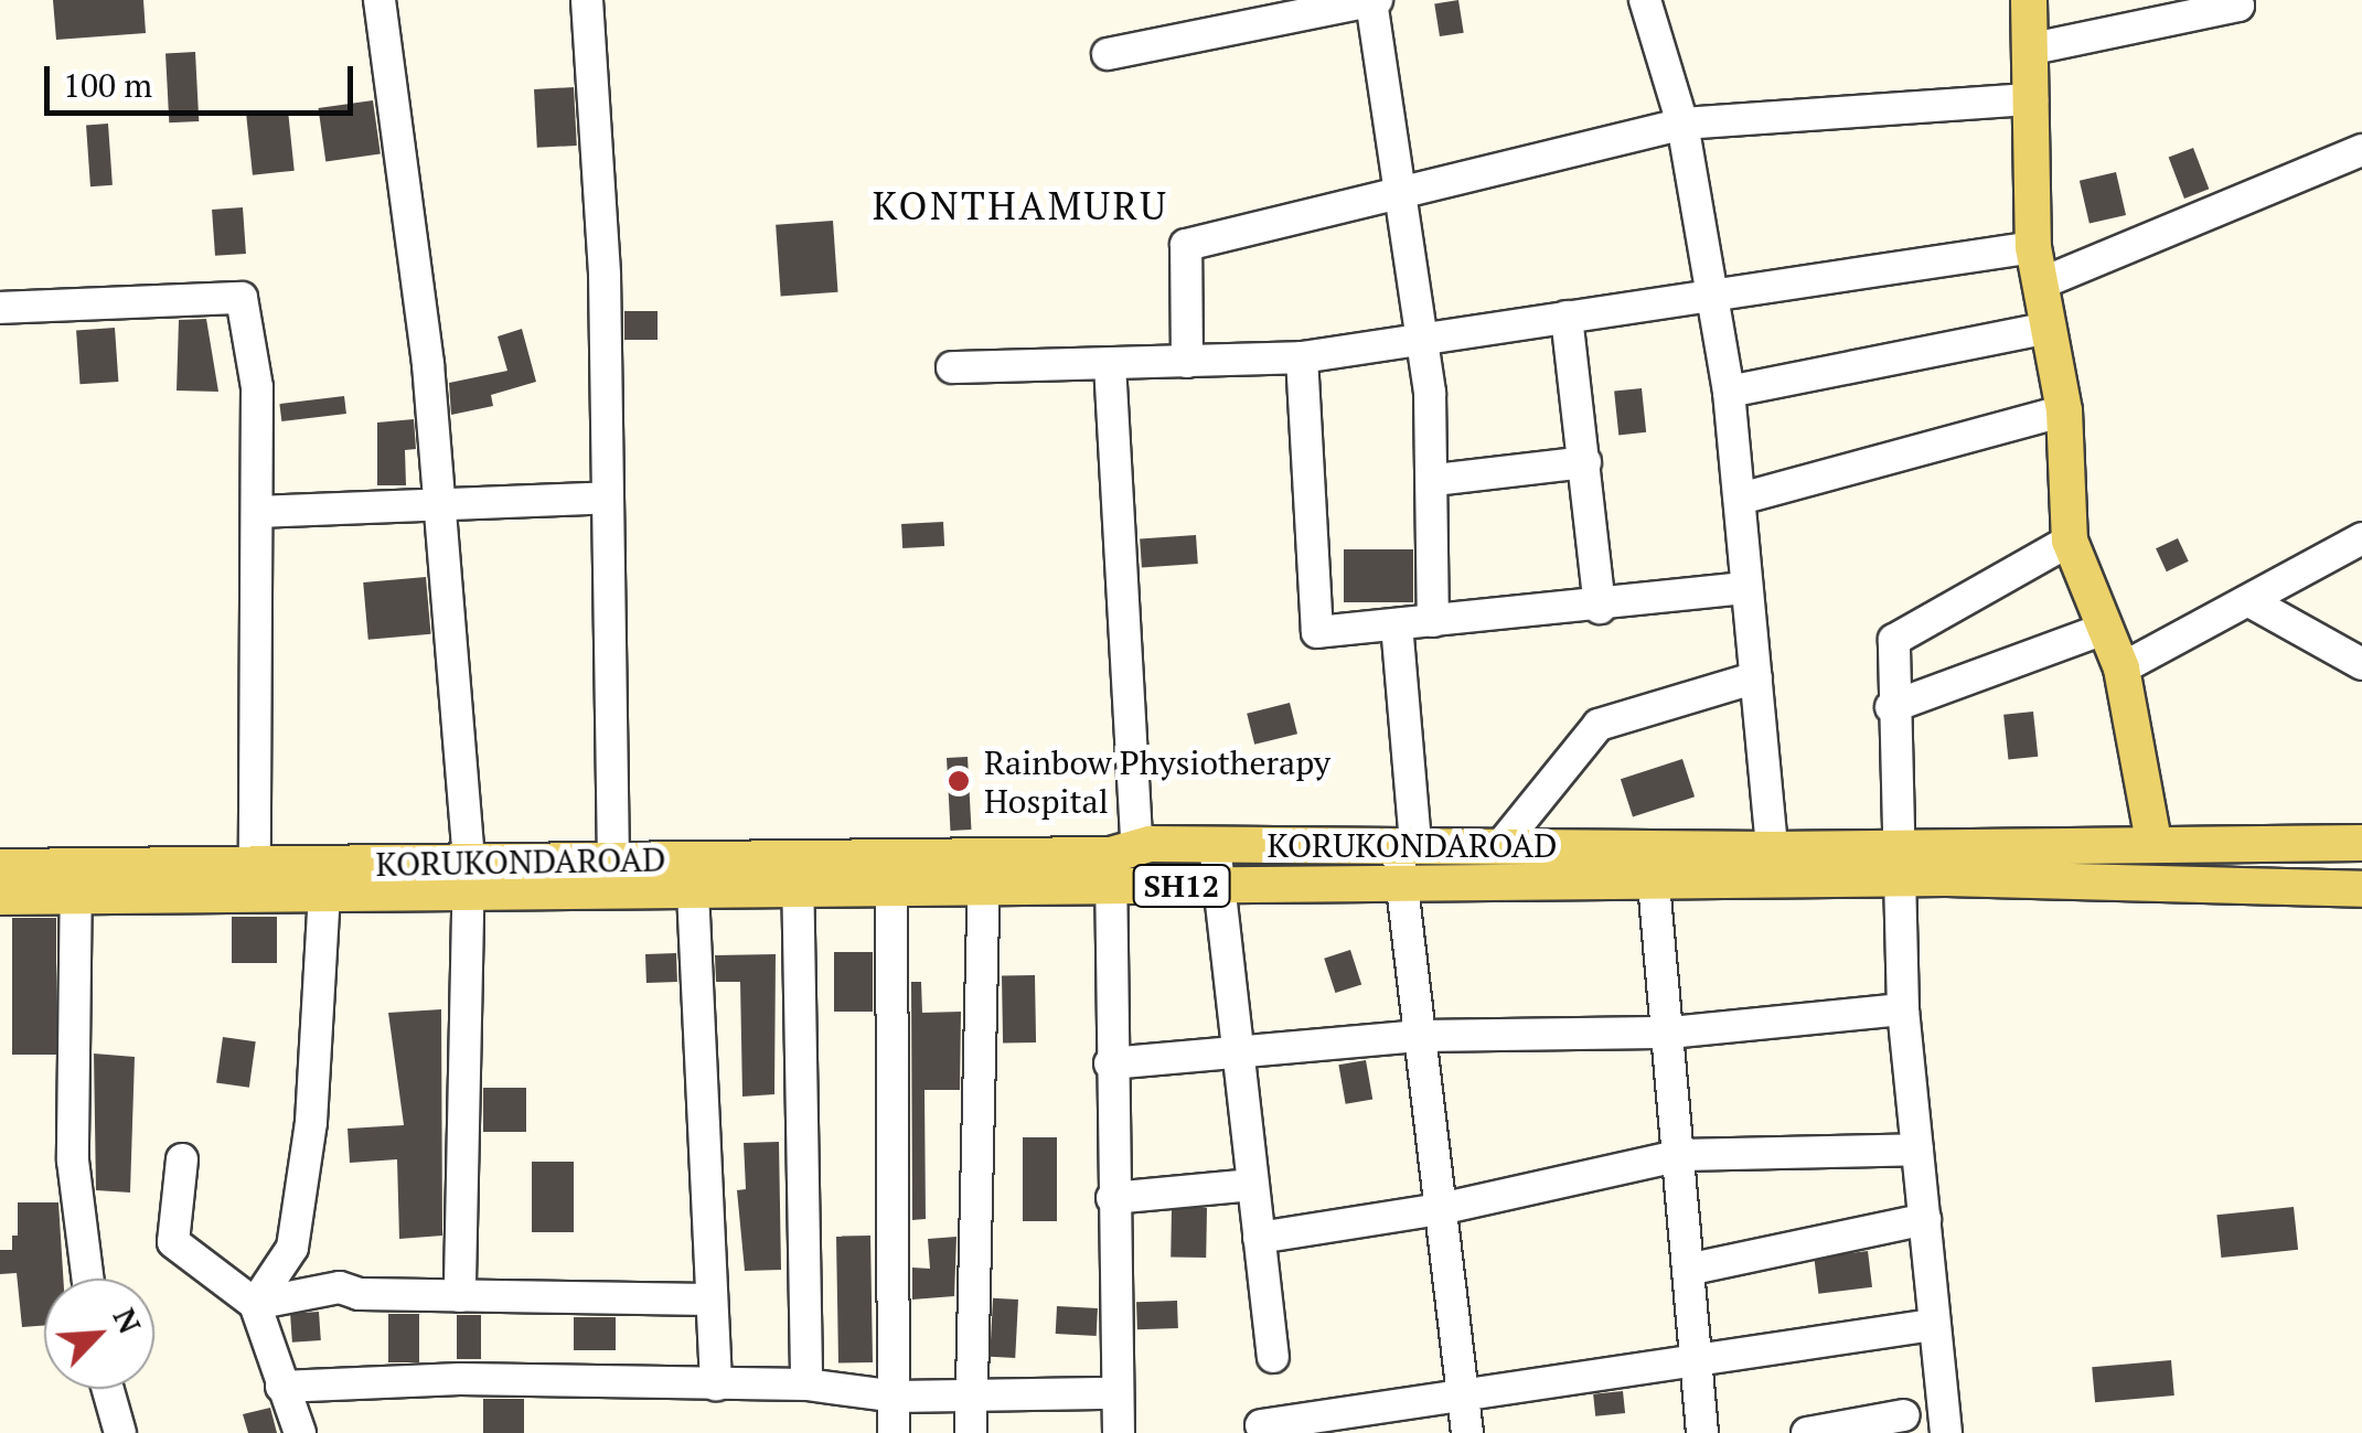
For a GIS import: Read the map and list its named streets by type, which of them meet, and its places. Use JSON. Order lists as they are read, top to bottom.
{
  "streets": {
    "main road": ["KORUKONDAROAD", "SH12"]
  },
  "crossings": [
    ["KORUKONDAROAD", "SH12"]
  ],
  "districts": ["KONTHAMURU"],
  "places": ["Rainbow Physiotherapy Hospital"],
  "scale_bar": "100 m",
  "north": "top right"
}
